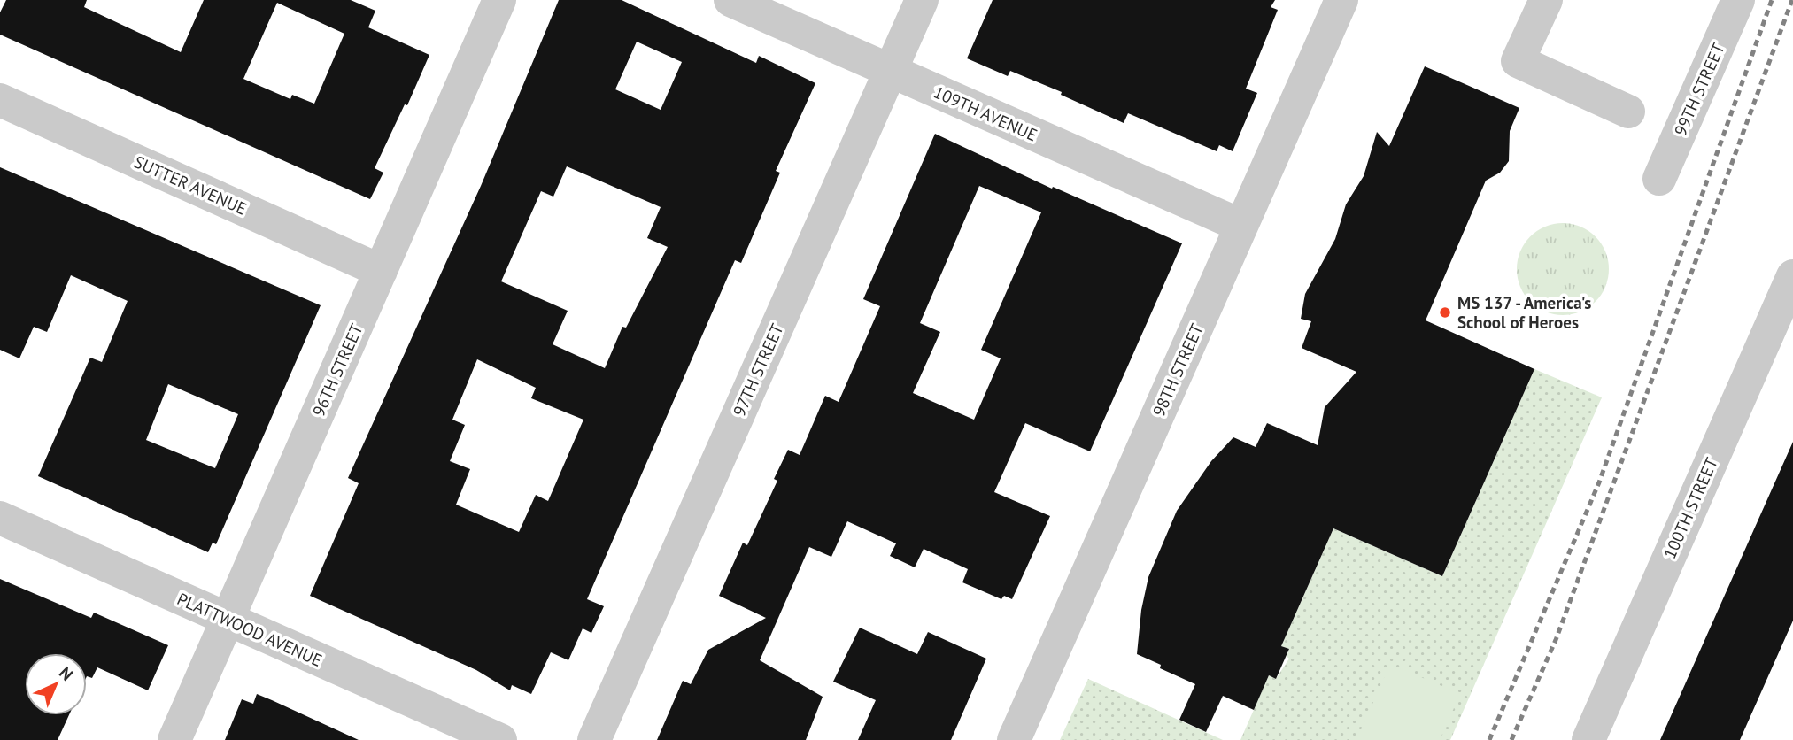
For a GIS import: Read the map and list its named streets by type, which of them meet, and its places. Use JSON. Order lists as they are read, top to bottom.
{
  "streets": {
    "street": [
      "99TH STREET",
      "109TH AVENUE",
      "SUTTER AVENUE",
      "96TH STREET",
      "97TH STREET",
      "98TH STREET",
      "100TH STREET",
      "PLATTWOOD AVENUE"
    ]
  },
  "crossings": [
    ["109TH AVENUE", "97TH STREET"],
    ["109TH AVENUE", "98TH STREET"],
    ["SUTTER AVENUE", "96TH STREET"],
    ["96TH STREET", "PLATTWOOD AVENUE"]
  ],
  "places": ["MS 137 - America's School of Heroes"],
  "north": "top right"
}
